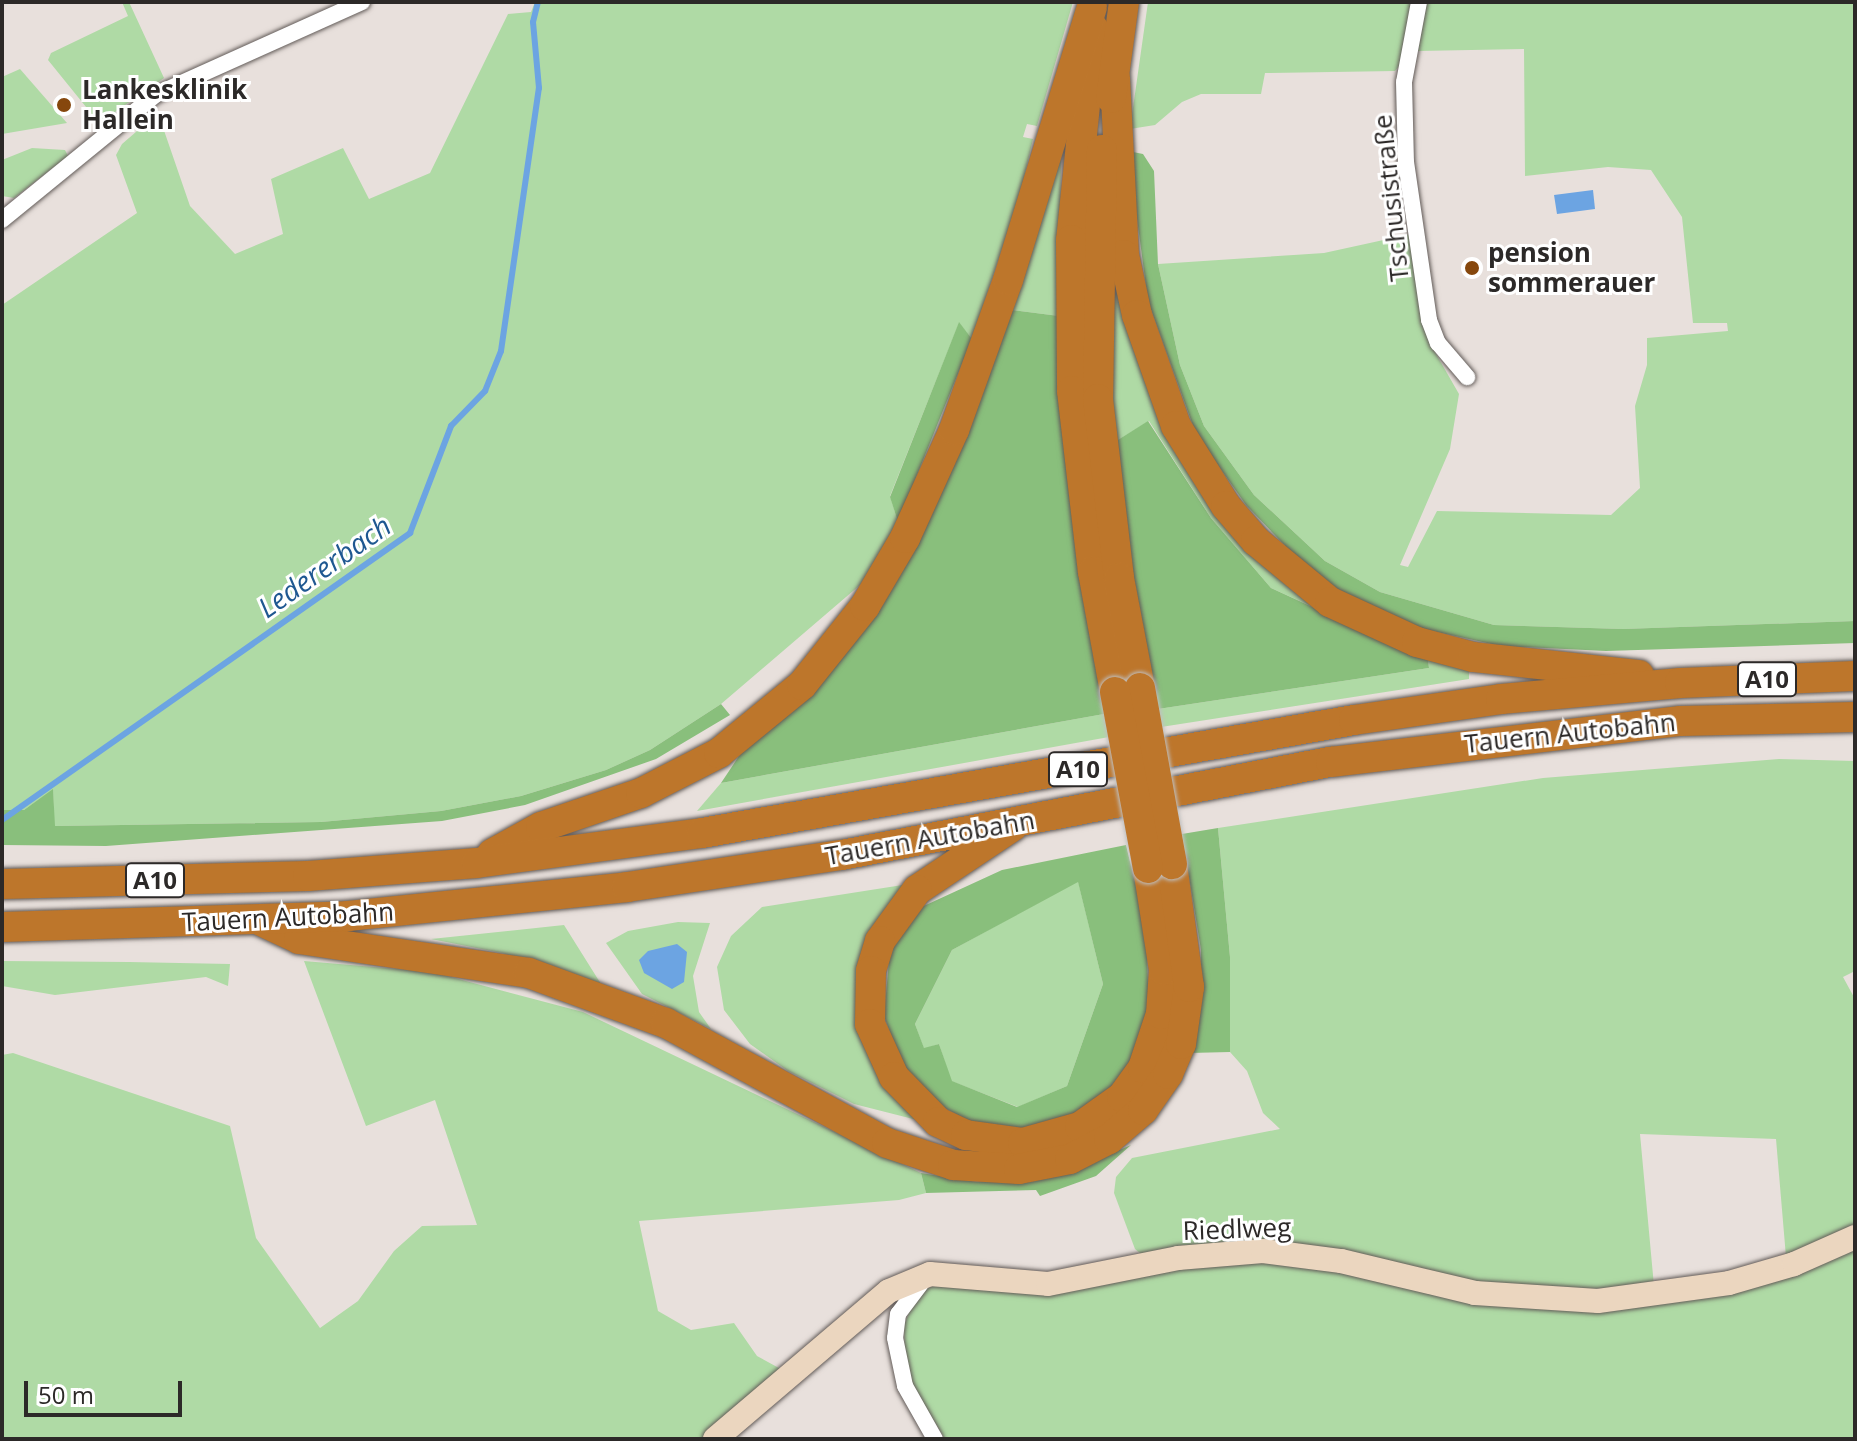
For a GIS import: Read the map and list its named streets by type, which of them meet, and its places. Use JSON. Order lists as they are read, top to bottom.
{
  "streets": {
    "highway": ["A10", "Tauern Autobahn"],
    "street": ["Tschusistraße", "Riedlweg"]
  },
  "water": ["Ledererbach"],
  "places": ["Lankesklinik Hallein", "pension sommerauer"],
  "scale_bar": "50 m"
}
